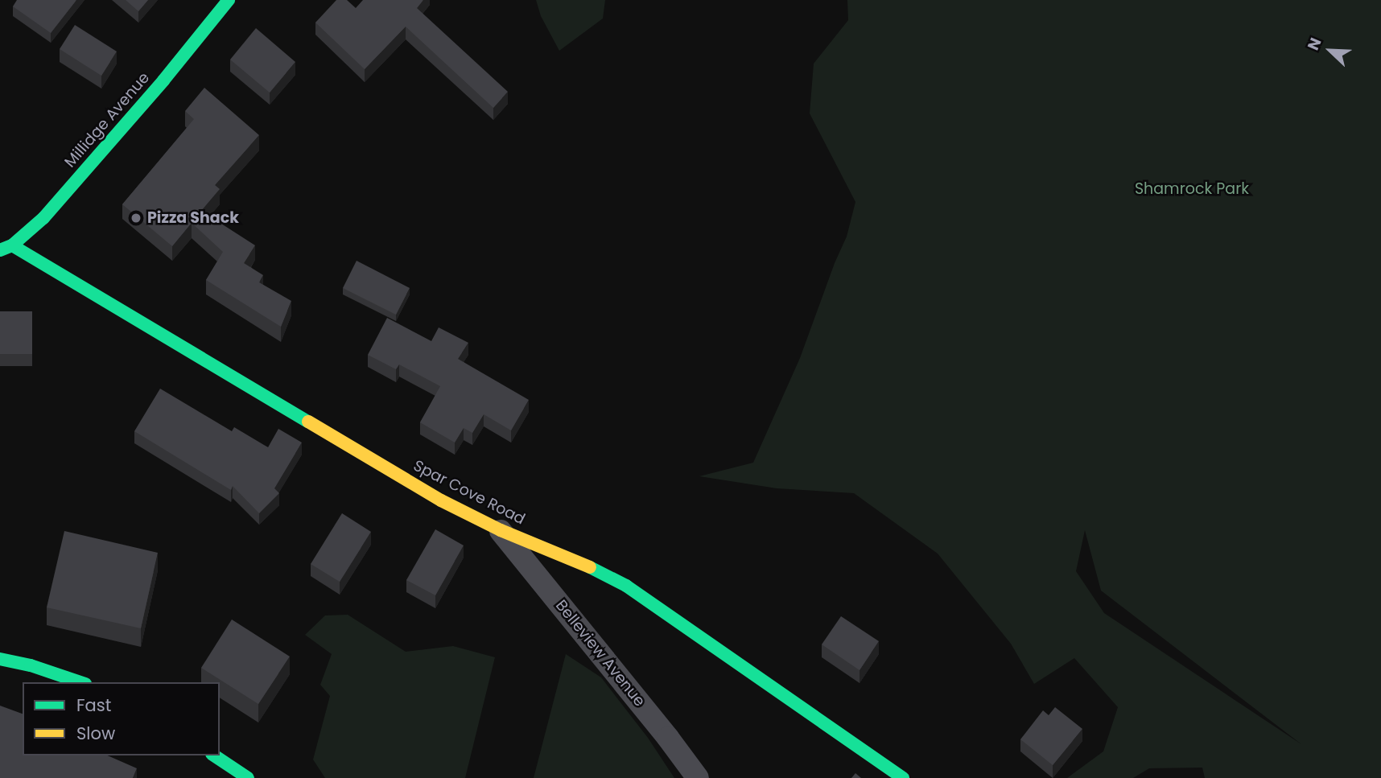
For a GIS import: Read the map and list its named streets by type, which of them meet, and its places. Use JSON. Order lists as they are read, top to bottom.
{
  "streets": {
    "street": ["Millidge Avenue", "Spar Cove Road", "Belleview Avenue"]
  },
  "crossings": [
    ["Millidge Avenue", "Spar Cove Road"],
    ["Spar Cove Road", "Belleview Avenue"]
  ],
  "parks": ["Shamrock Park"],
  "places": ["Pizza Shack"],
  "legend": ["Fast", "Slow"],
  "north": "top left"
}
